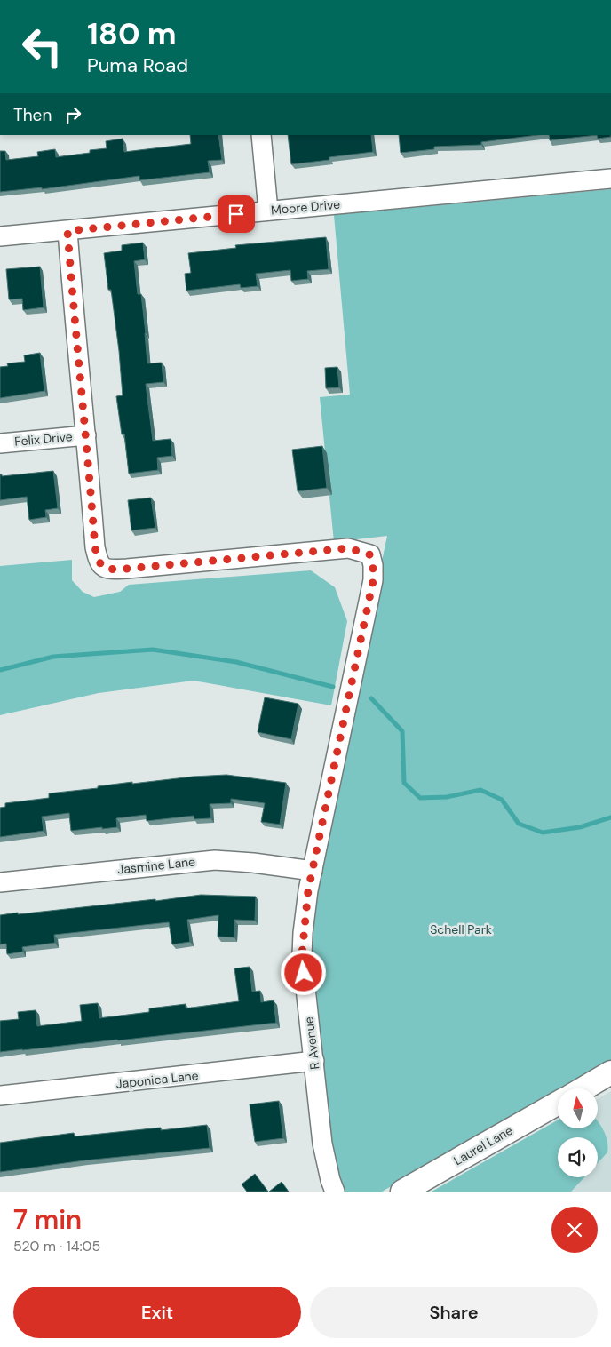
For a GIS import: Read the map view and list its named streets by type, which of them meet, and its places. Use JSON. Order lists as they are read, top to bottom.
{
  "streets": {
    "street": [
      "Moore Drive",
      "Felix Drive",
      "Jasmine Lane",
      "R Avenue",
      "Japonica Lane",
      "Laurel Lane"
    ]
  },
  "crossings": [
    ["Felix Drive", "R Avenue"],
    ["Jasmine Lane", "R Avenue"],
    ["R Avenue", "Japonica Lane"]
  ],
  "parks": ["Schell Park"],
  "north": "top",
  "page": {
    "turn": ["180 m", "Puma Road"],
    "then": "Then",
    "heading": ["7 min", "520 m · 14:05"],
    "buttons": ["Exit", "Share"]
  }
}
